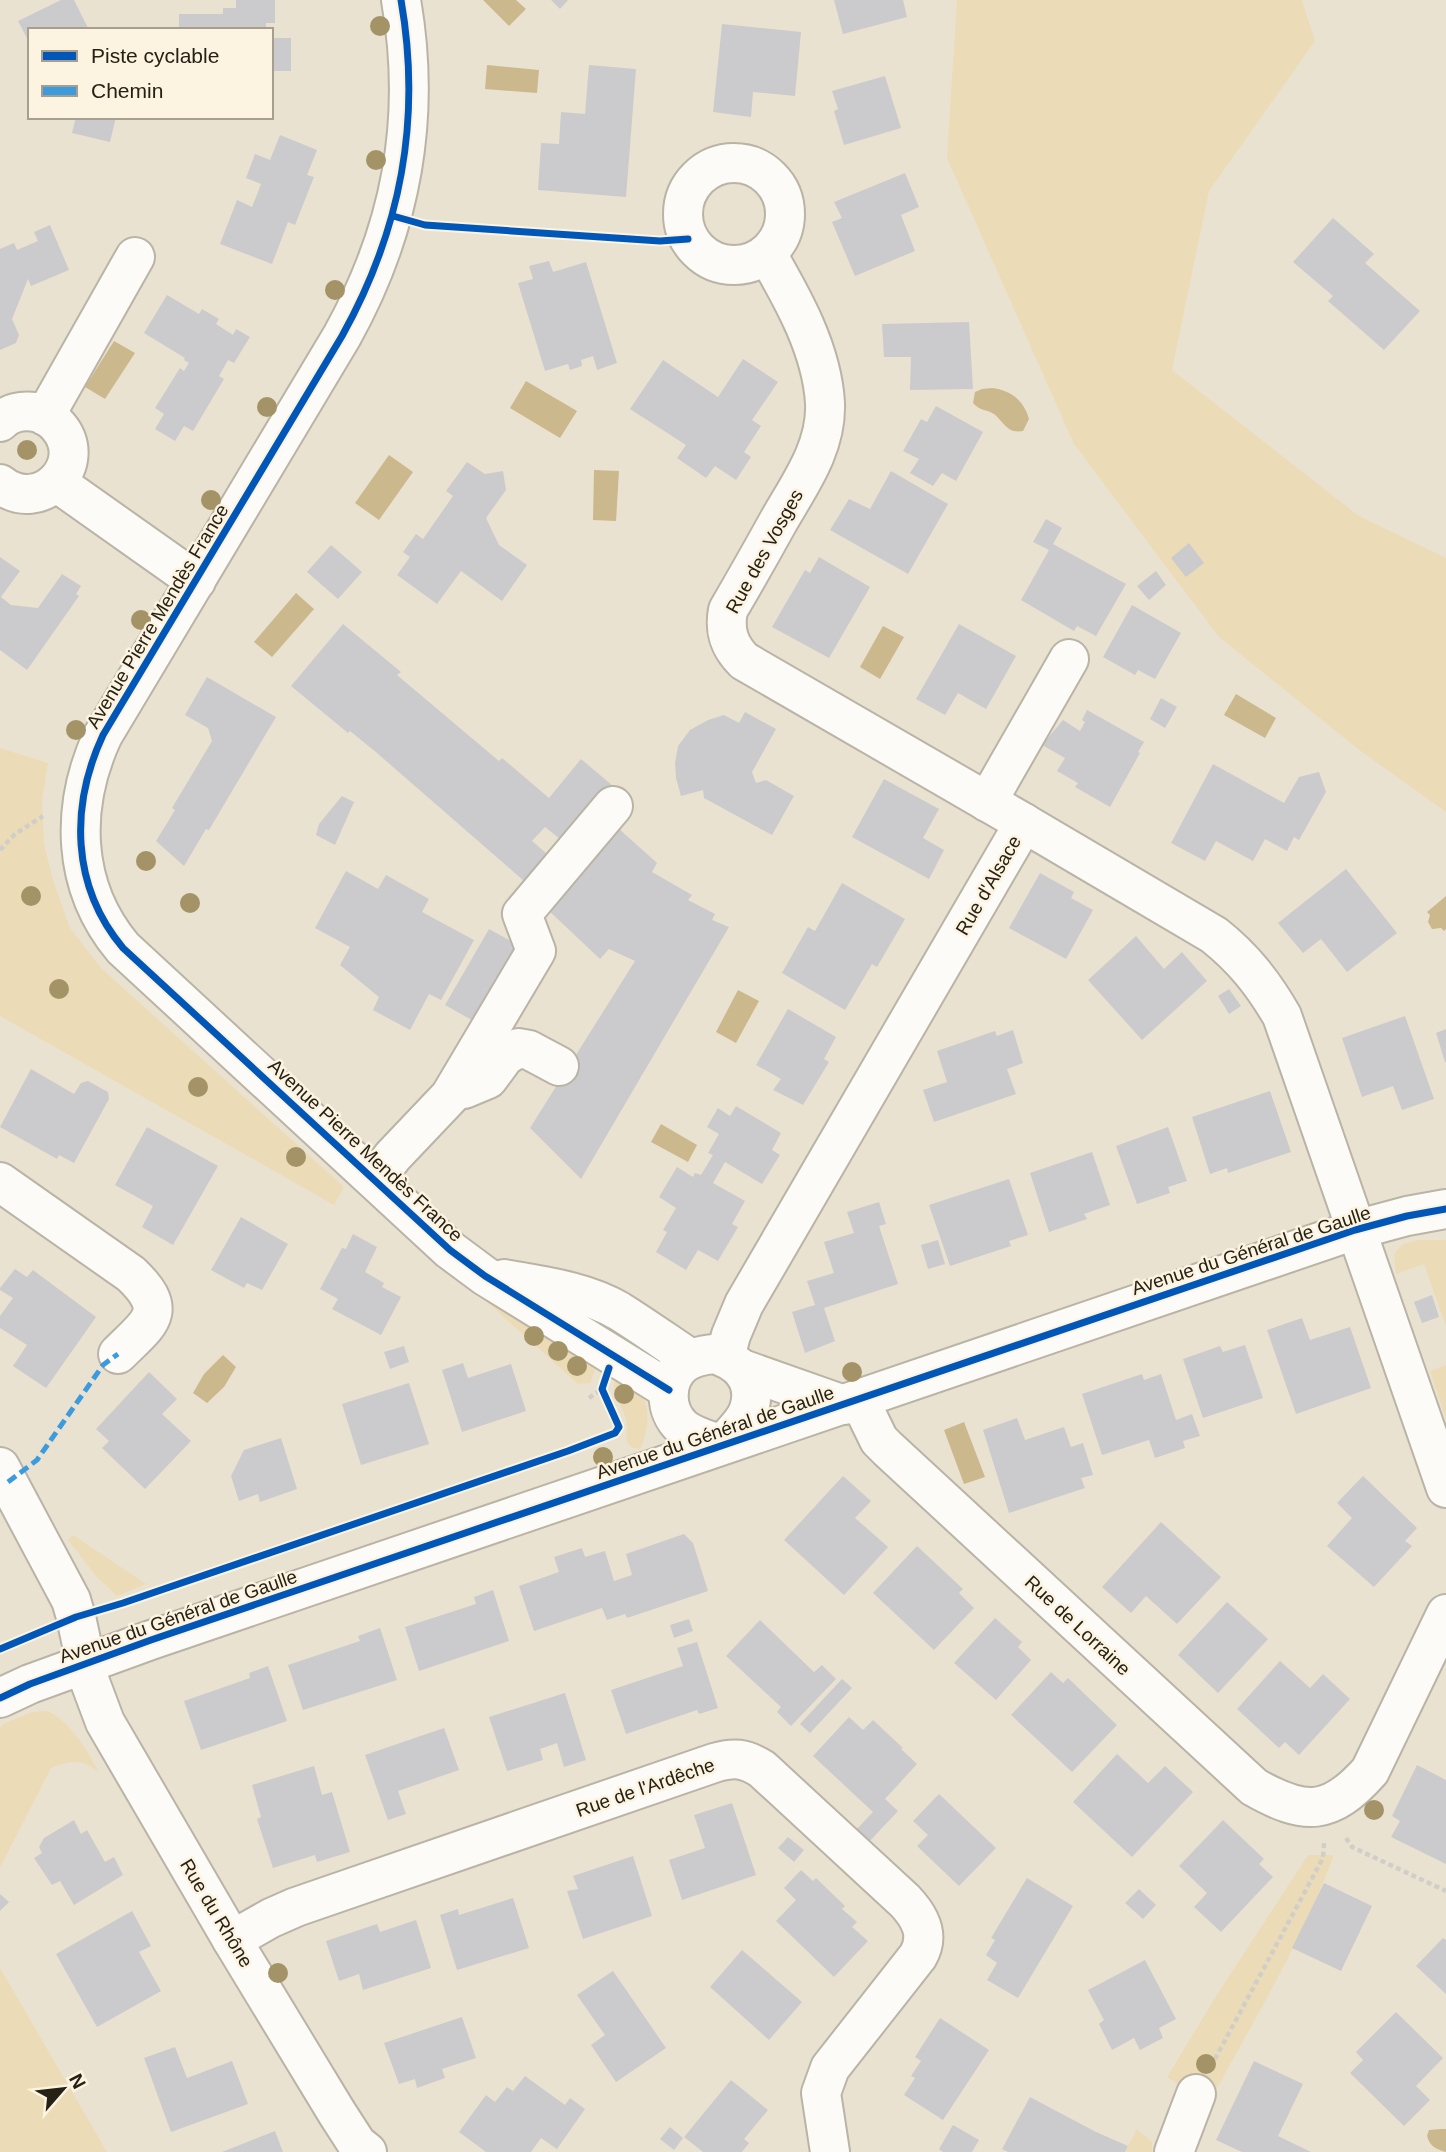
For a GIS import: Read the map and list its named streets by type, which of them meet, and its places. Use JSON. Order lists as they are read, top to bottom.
{
  "streets": {
    "street": [
      "Rue des Vosges",
      "Avenue Pierre Mendès France",
      "Rue d'Alsace",
      "Avenue du Général de Gaulle",
      "Rue de Lorraine",
      "Rue de l'Ardêche",
      "Rue du Rhône"
    ]
  },
  "crossings": [
    ["Rue des Vosges", "Rue d'Alsace"],
    ["Avenue Pierre Mendès France", "Rue d'Alsace"],
    ["Avenue Pierre Mendès France", "Avenue du Général de Gaulle"],
    ["Avenue Pierre Mendès France", "Rue de Lorraine"],
    ["Rue d'Alsace", "Avenue du Général de Gaulle"],
    ["Avenue du Général de Gaulle", "Rue de Lorraine"],
    ["Avenue du Général de Gaulle", "Rue du Rhône"],
    ["Rue de l'Ardêche", "Rue du Rhône"]
  ],
  "legend": ["Piste cyclable", "Chemin"],
  "north": "top right"
}
